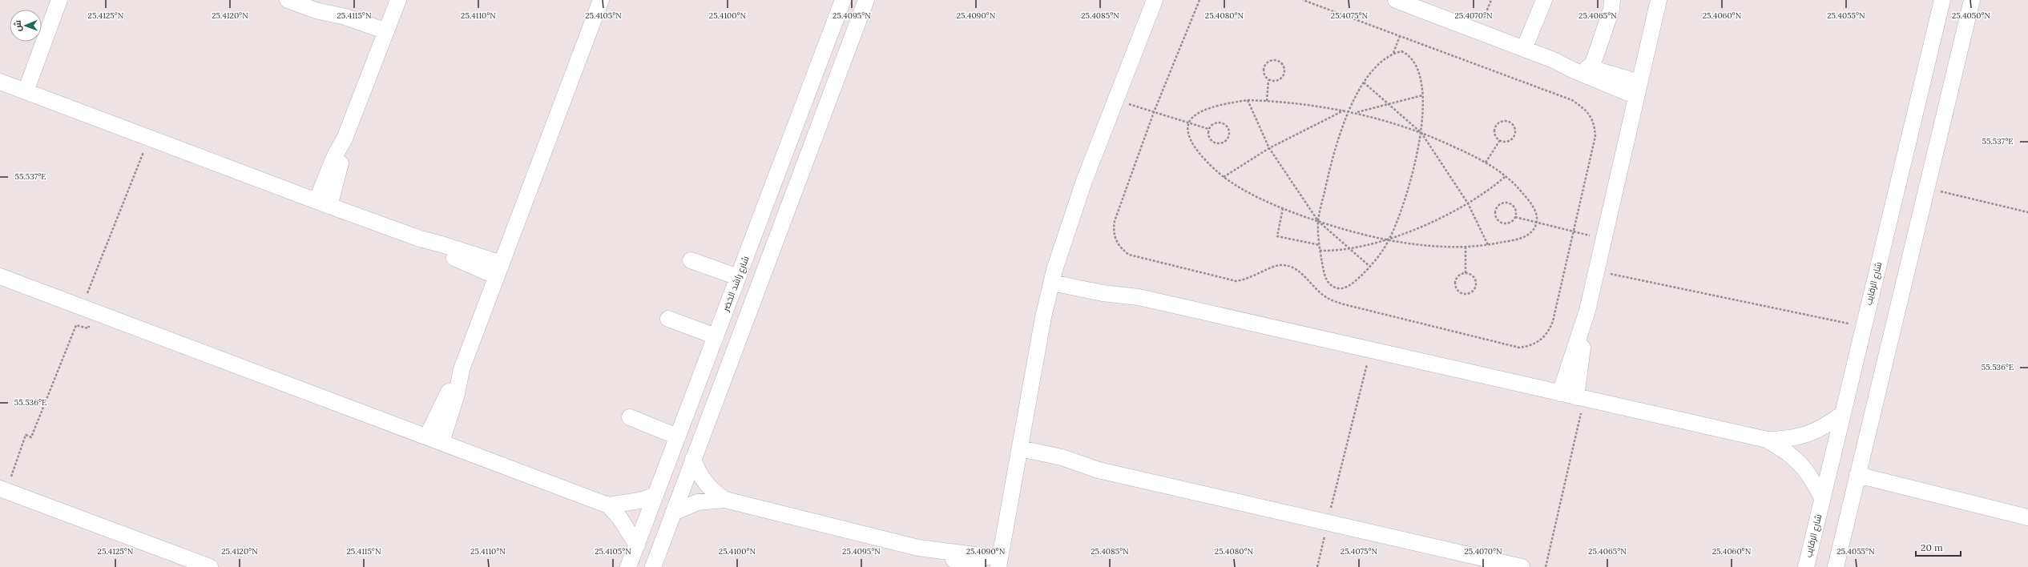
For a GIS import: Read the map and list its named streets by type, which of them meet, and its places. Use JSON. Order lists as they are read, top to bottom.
{
  "streets": {
    "street": ["شارع راشد الخضر", "شارع الرقايب"]
  },
  "scale_bar": "20 m",
  "north": "left",
  "coordinates": [
    "25.4125°N",
    "25.4120°N",
    "25.4115°N",
    "25.4110°N",
    "25.4105°N",
    "25.4100°N",
    "25.4095°N",
    "25.4090°N",
    "25.4085°N",
    "25.4080°N",
    "25.4075°N",
    "25.4070°N",
    "25.4065°N",
    "25.4060°N",
    "25.4055°N",
    "25.4050°N",
    "55.537°E",
    "55.536°E"
  ]
}
